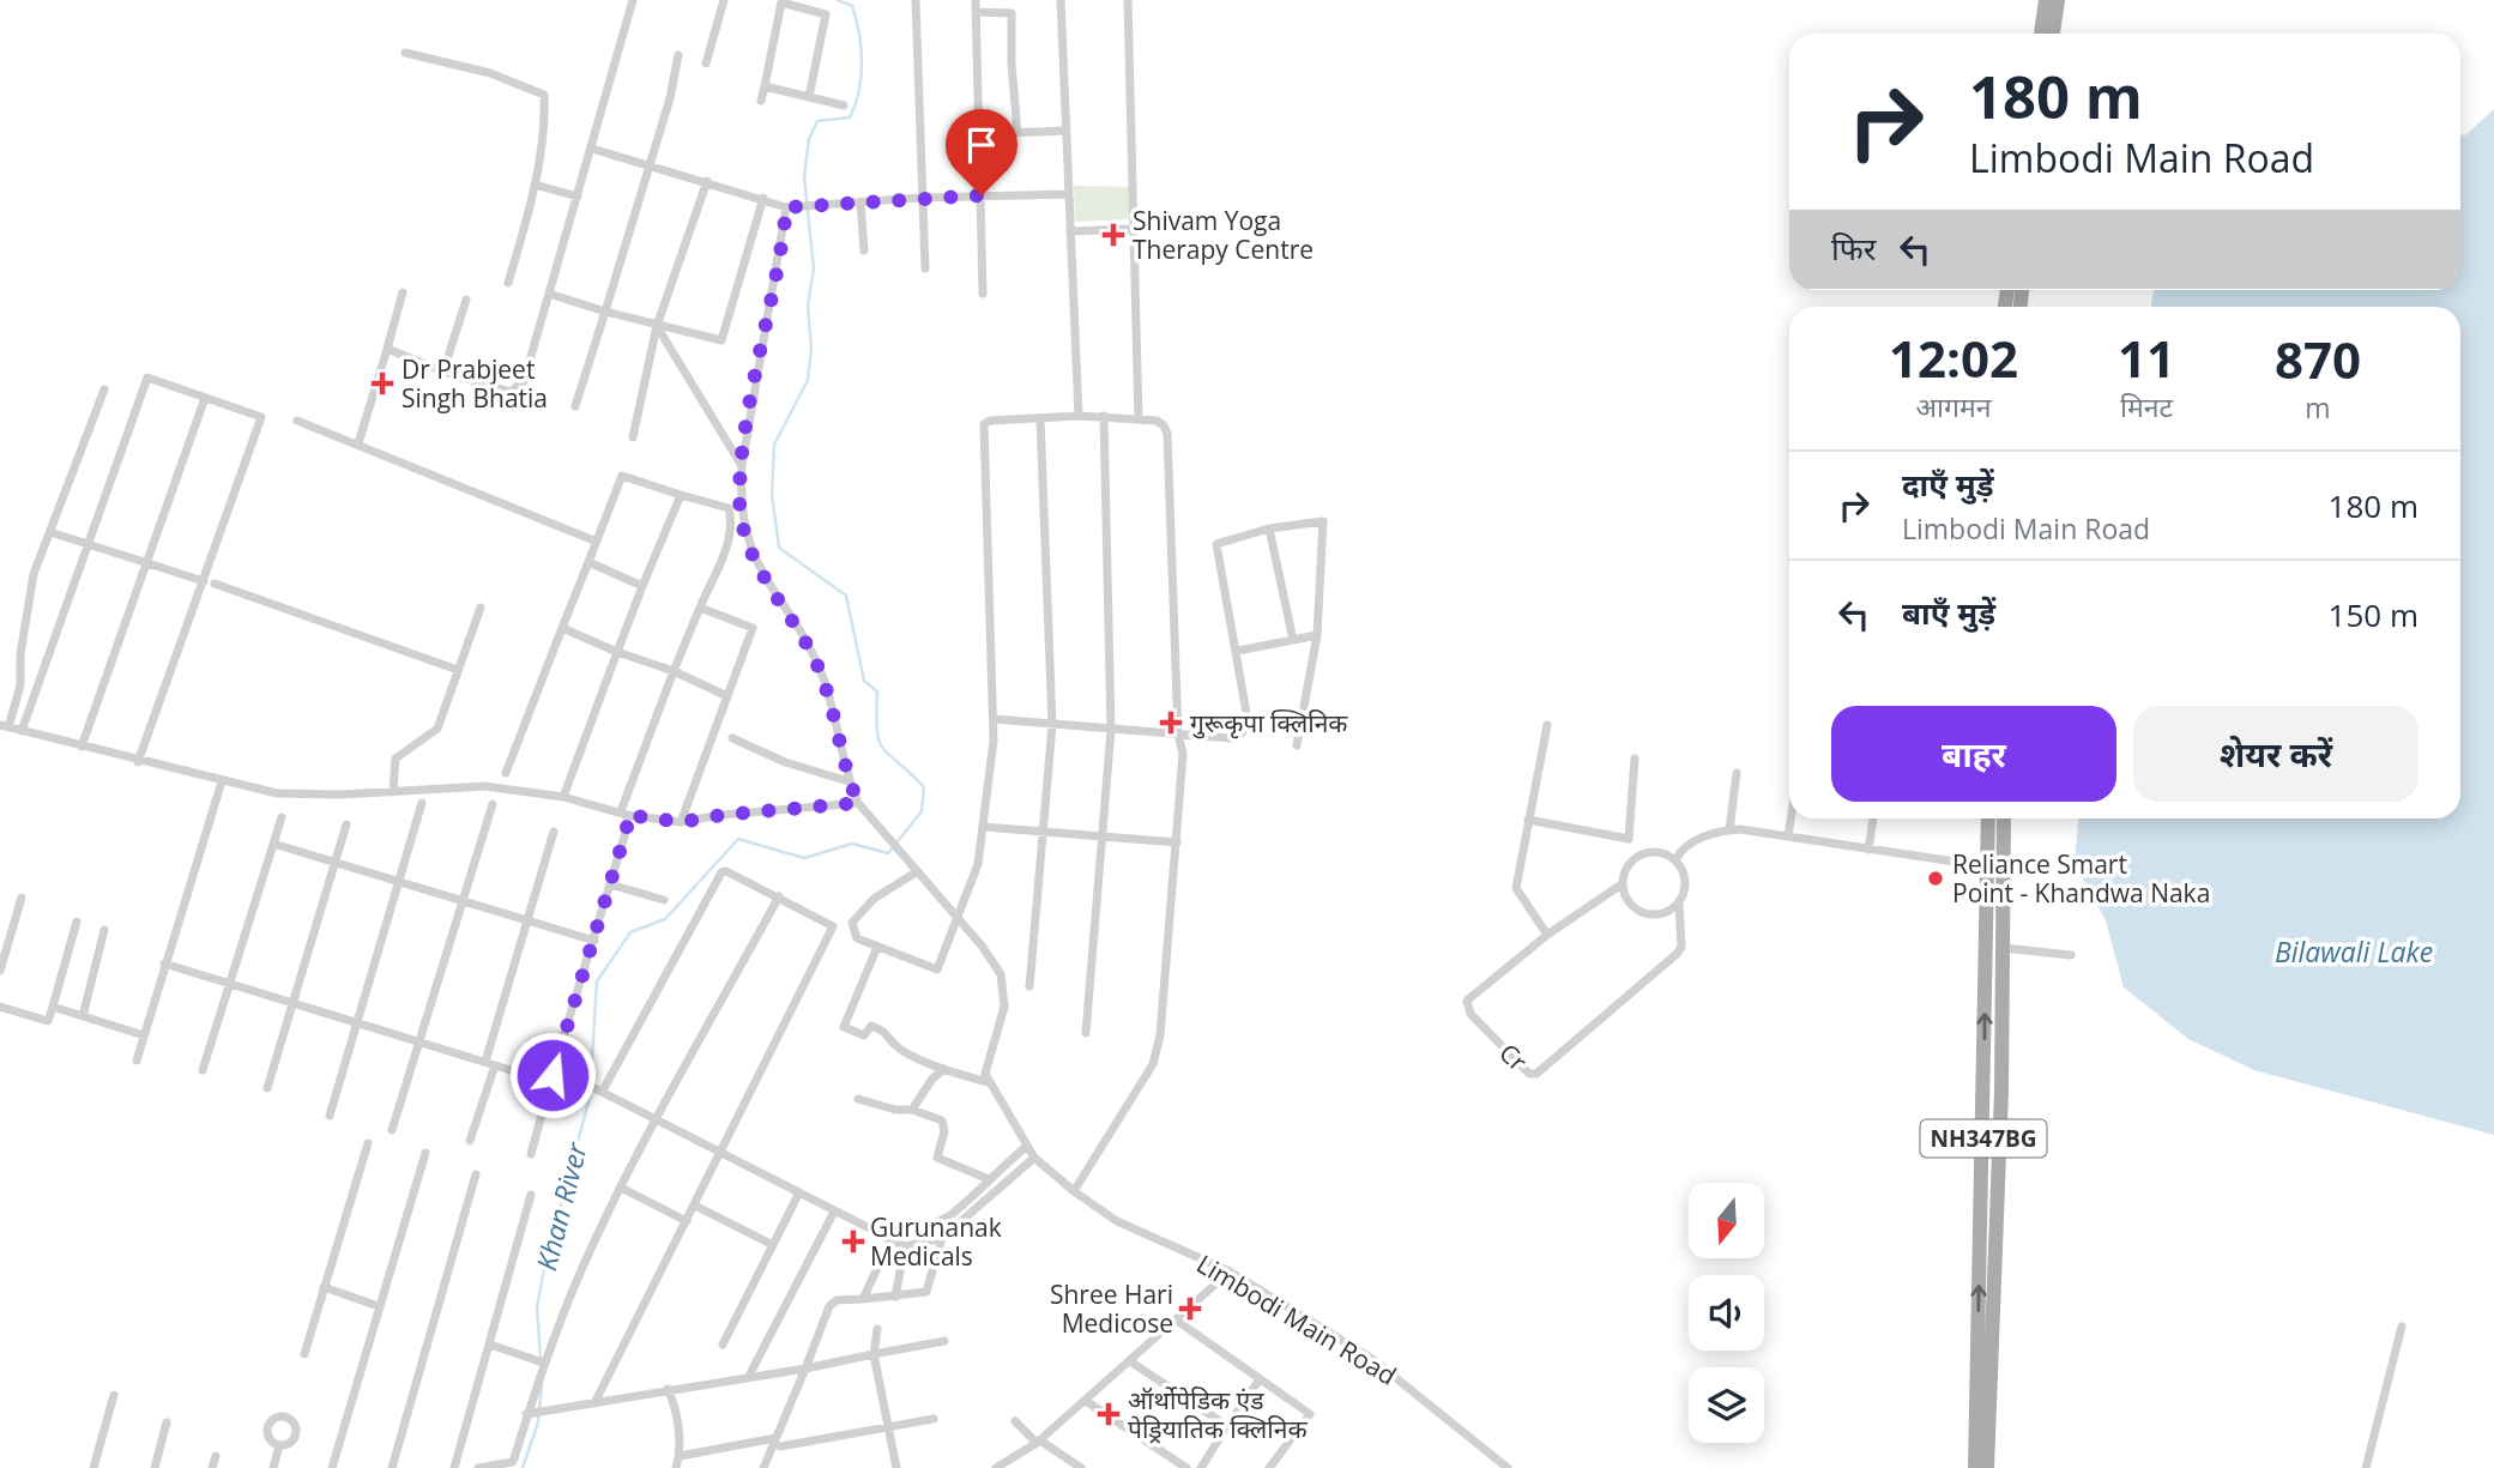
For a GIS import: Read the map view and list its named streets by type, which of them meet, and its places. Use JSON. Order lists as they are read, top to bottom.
{
  "streets": {
    "main road": ["NH347BG"],
    "street": ["Cr", "Limbodi Main Road"]
  },
  "water": ["Bilawali Lake", "Khan River"],
  "places": {
    "health": [
      "Shivam Yoga Therapy Centre",
      "Dr Prabjeet Singh Bhatia",
      "गुरूकृपा क्लिनिक",
      "Gurunanak Medicals",
      "Shree Hari Medicose",
      "ऑर्थोपेडिक एंड पेड्रियातिक क्लिनिक"
    ],
    "other": ["Reliance Smart Point - Khandwa Naka"]
  },
  "north": "bottom",
  "page": {
    "turn": ["180 m", "Limbodi Main Road"],
    "then": "फिर",
    "eta": [
      "12:02",
      "आगमन",
      "11",
      "मिनट",
      "870",
      "m"
    ],
    "list": [
      {
        "name": "दाएँ मुड़ें",
        "note": "Limbodi Main Road",
        "value": "180 m"
      },
      {
        "name": "बाएँ मुड़ें",
        "value": "150 m"
      }
    ],
    "buttons": ["बाहर", "शेयर करें"]
  }
}
